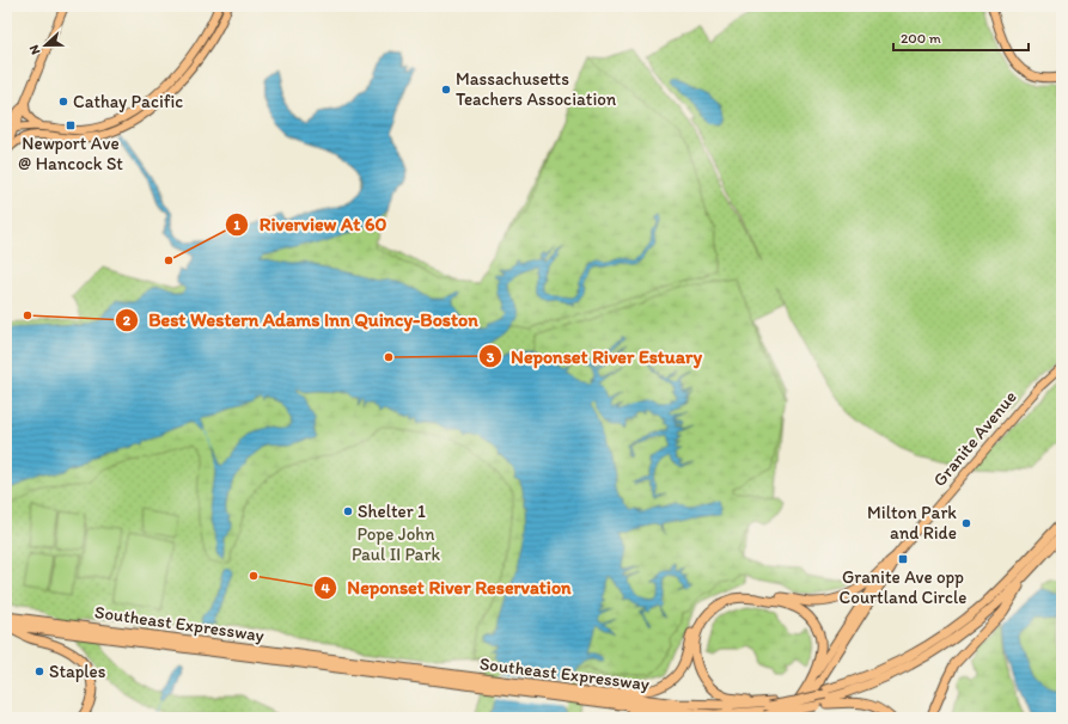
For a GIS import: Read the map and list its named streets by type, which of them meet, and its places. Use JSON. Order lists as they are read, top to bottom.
{
  "streets": {
    "highway": ["Granite Avenue", "Southeast Expressway"]
  },
  "parks": ["Pope John Paul II Park"],
  "places": {
    "other": [
      "Massachusetts Teachers Association",
      "Cathay Pacific",
      "Riverview At 60",
      "Best Western Adams Inn Quincy-Boston",
      "Neponset River Estuary",
      "Shelter 1",
      "Milton Park and Ride",
      "Neponset River Reservation",
      "Staples"
    ],
    "transit": ["Newport Ave @ Hancock St", "Granite Ave opp Courtland Circle"]
  },
  "scale_bar": "200 m",
  "north": "left"
}
